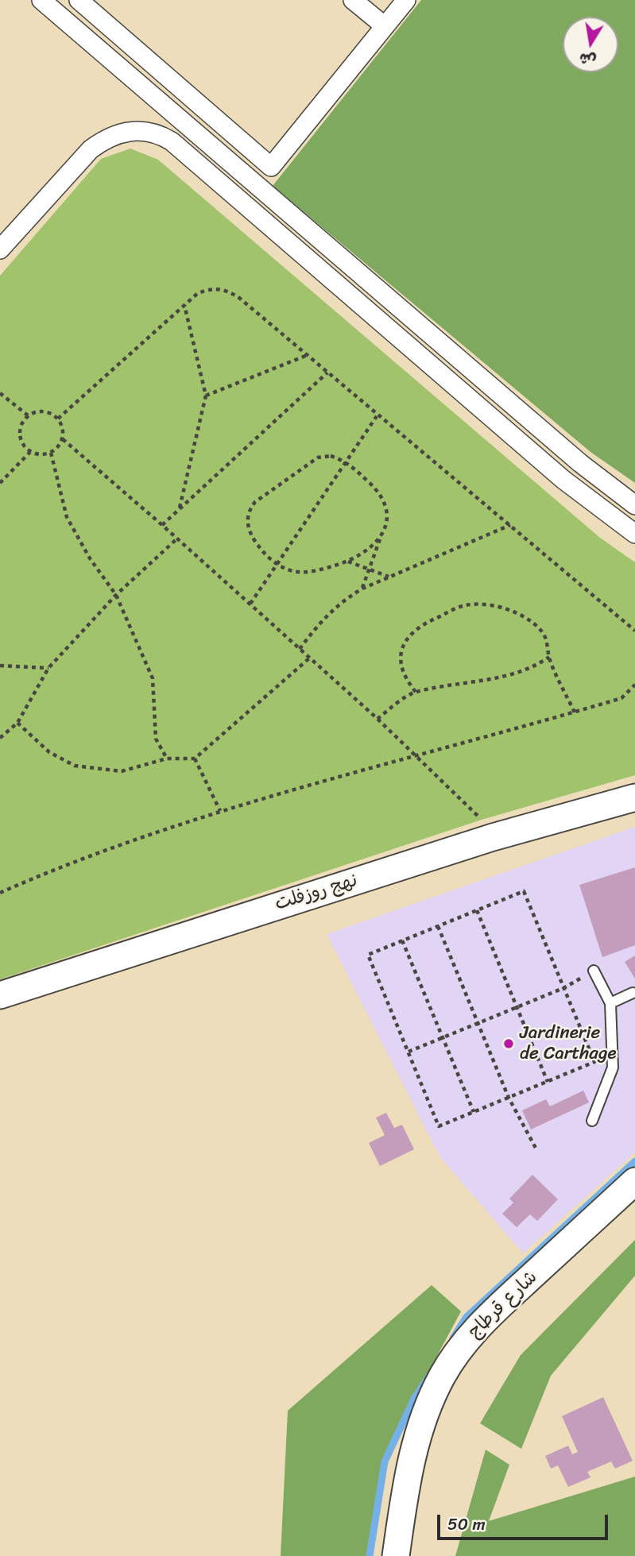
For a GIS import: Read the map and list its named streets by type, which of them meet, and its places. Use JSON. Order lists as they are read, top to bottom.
{
  "streets": {
    "street": ["نهج روزفلت", "شارع قرطاج"]
  },
  "places": ["Jardinerie de Carthage"],
  "scale_bar": "50 m",
  "north": "bottom"
}
